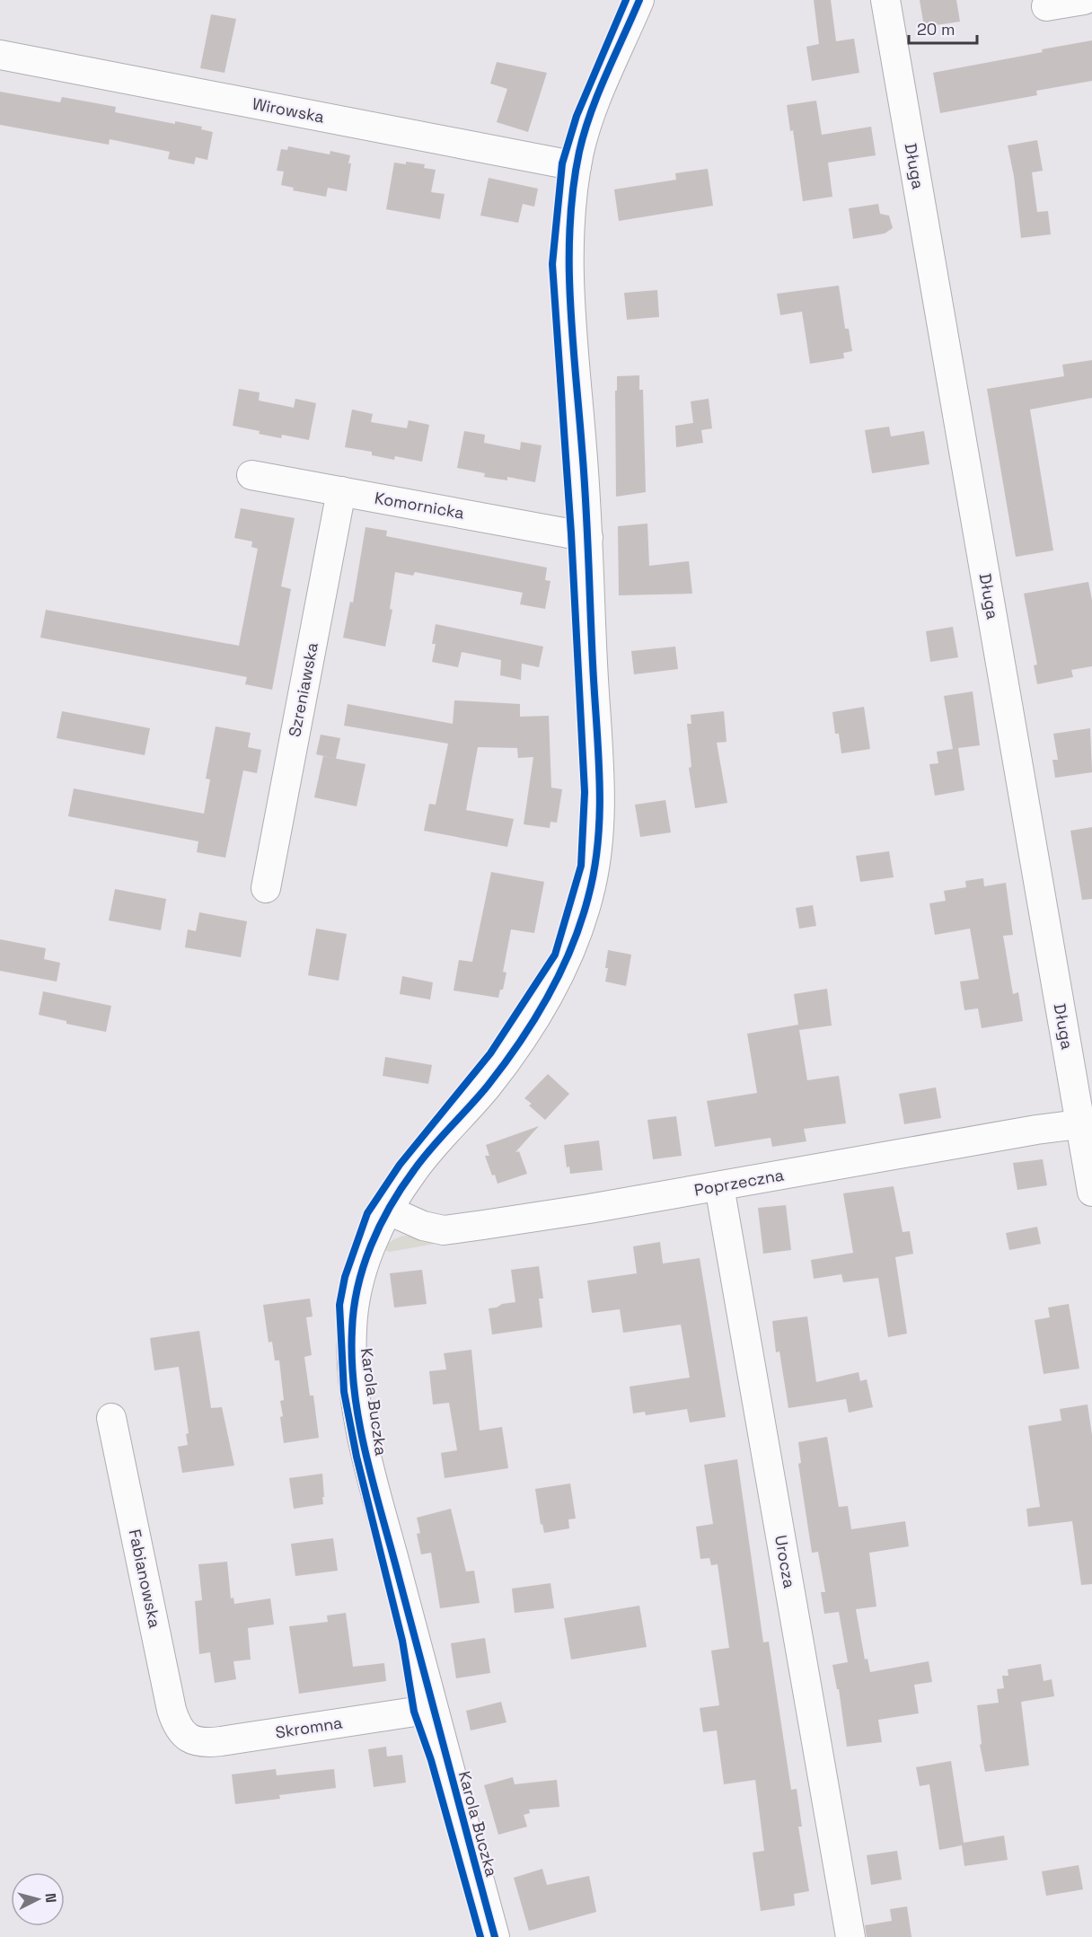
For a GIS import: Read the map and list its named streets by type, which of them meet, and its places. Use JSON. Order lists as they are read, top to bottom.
{
  "streets": {
    "street": [
      "Wirowska",
      "Długa",
      "Komornicka",
      "Szreniawska",
      "Poprzeczna",
      "Karola Buczka",
      "Urocza",
      "Fabianowska",
      "Skromna"
    ]
  },
  "crossings": [
    ["Wirowska", "Karola Buczka"],
    ["Długa", "Poprzeczna"],
    ["Komornicka", "Szreniawska"],
    ["Komornicka", "Karola Buczka"],
    ["Poprzeczna", "Karola Buczka"],
    ["Poprzeczna", "Urocza"],
    ["Karola Buczka", "Skromna"],
    ["Fabianowska", "Skromna"]
  ],
  "scale_bar": "20 m",
  "north": "right"
}
